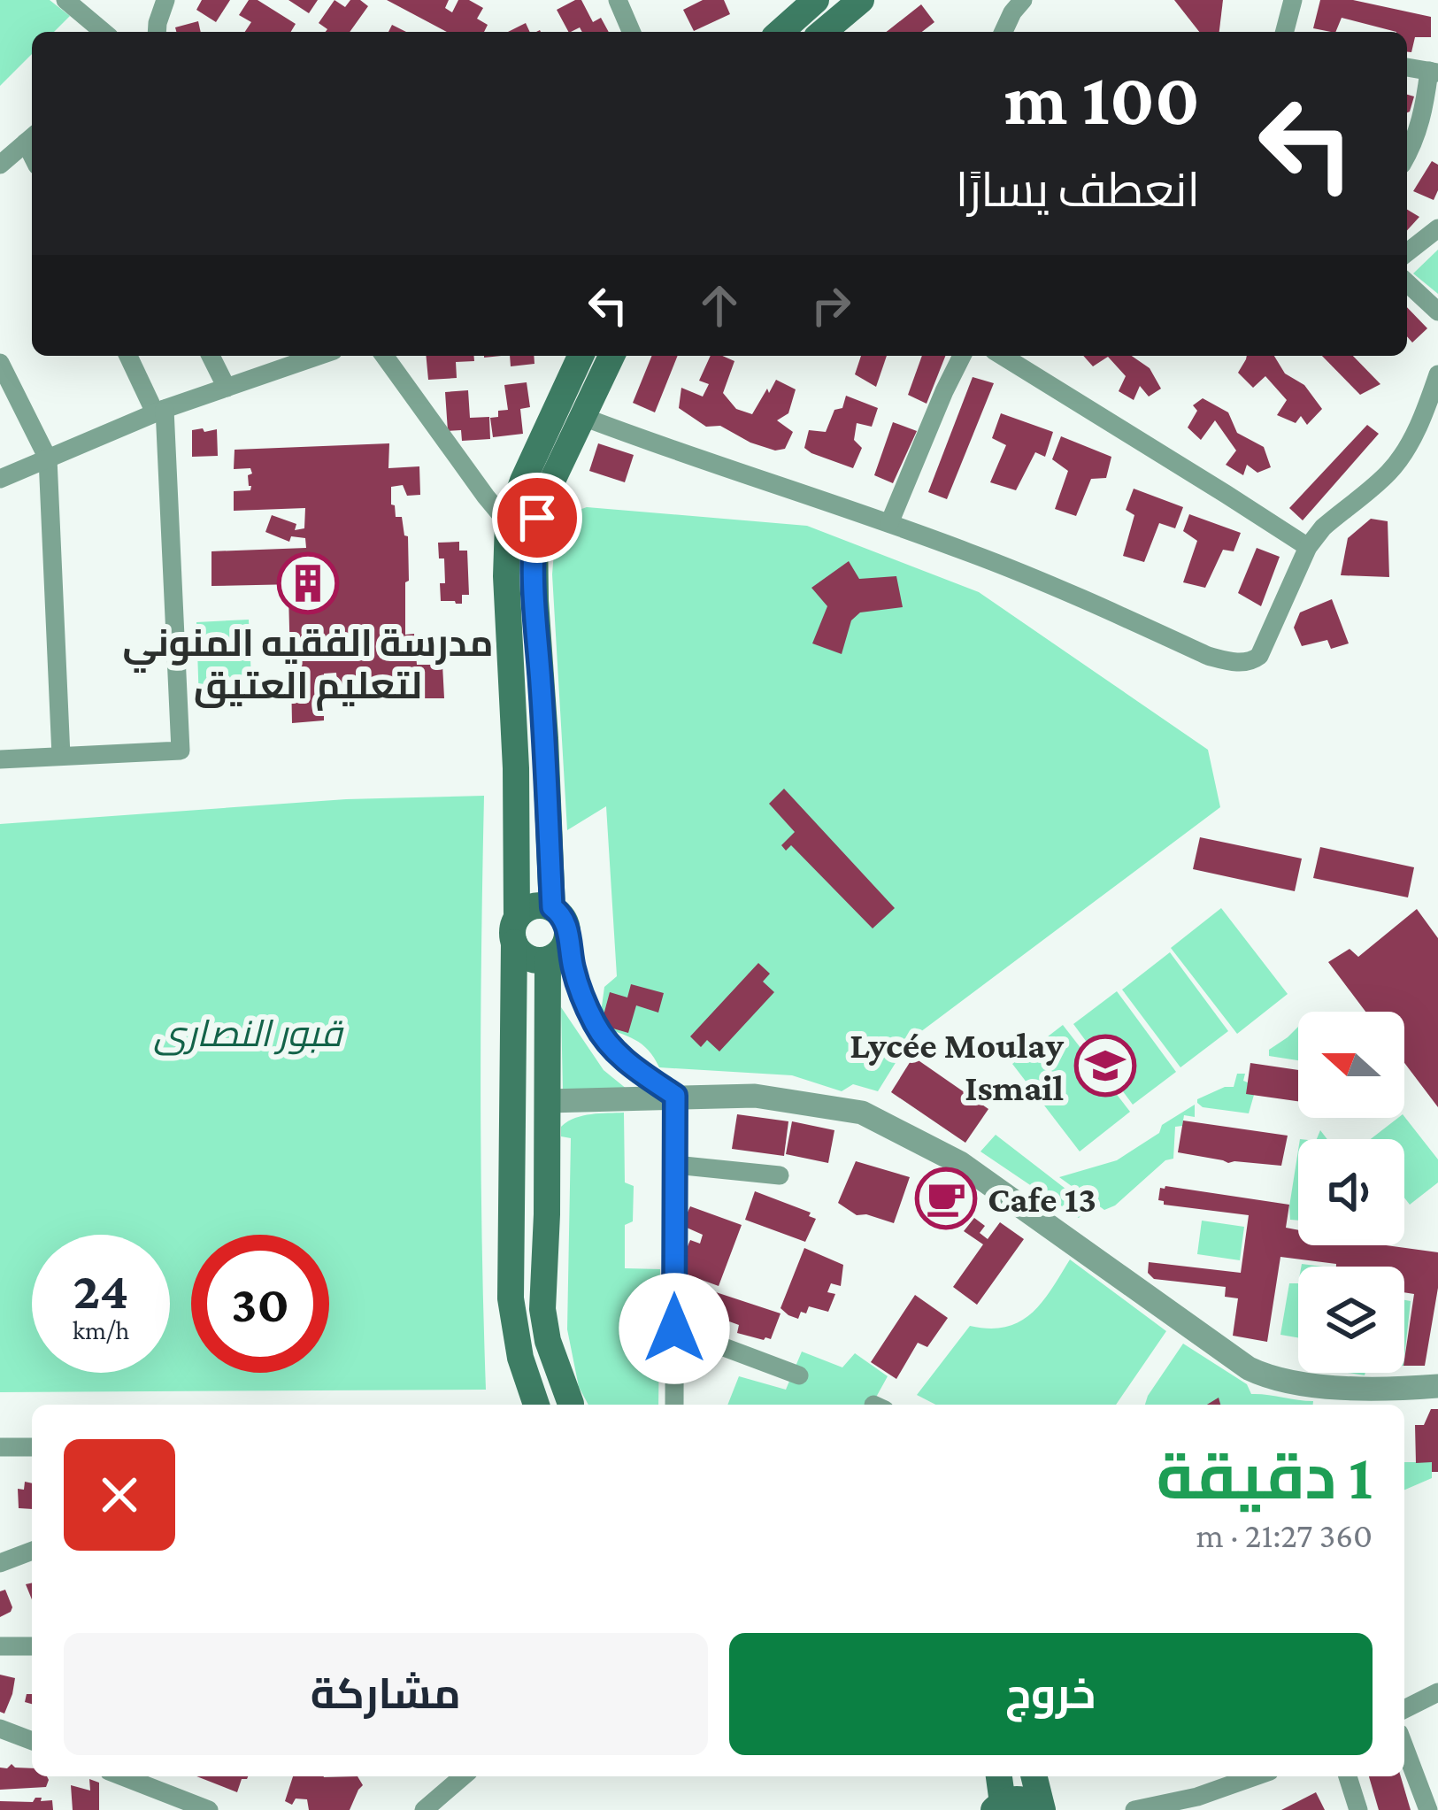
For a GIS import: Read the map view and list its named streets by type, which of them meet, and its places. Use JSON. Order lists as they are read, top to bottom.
{
  "parks": ["قبور النصارى"],
  "places": {
    "building": ["مدرسة الفقيه المنوني لتعليم العتيق"],
    "school or university": ["Lycée Moulay Ismail"],
    "cafe": ["Cafe 13"]
  },
  "north": "left",
  "page": {
    "turn": ["100 m", "انعطف يسارًا"],
    "speed": "24 km/h",
    "limit": "30",
    "heading": ["1 دقيقة", "360 m · 21:27"],
    "buttons": ["خروج", "مشاركة"]
  }
}
